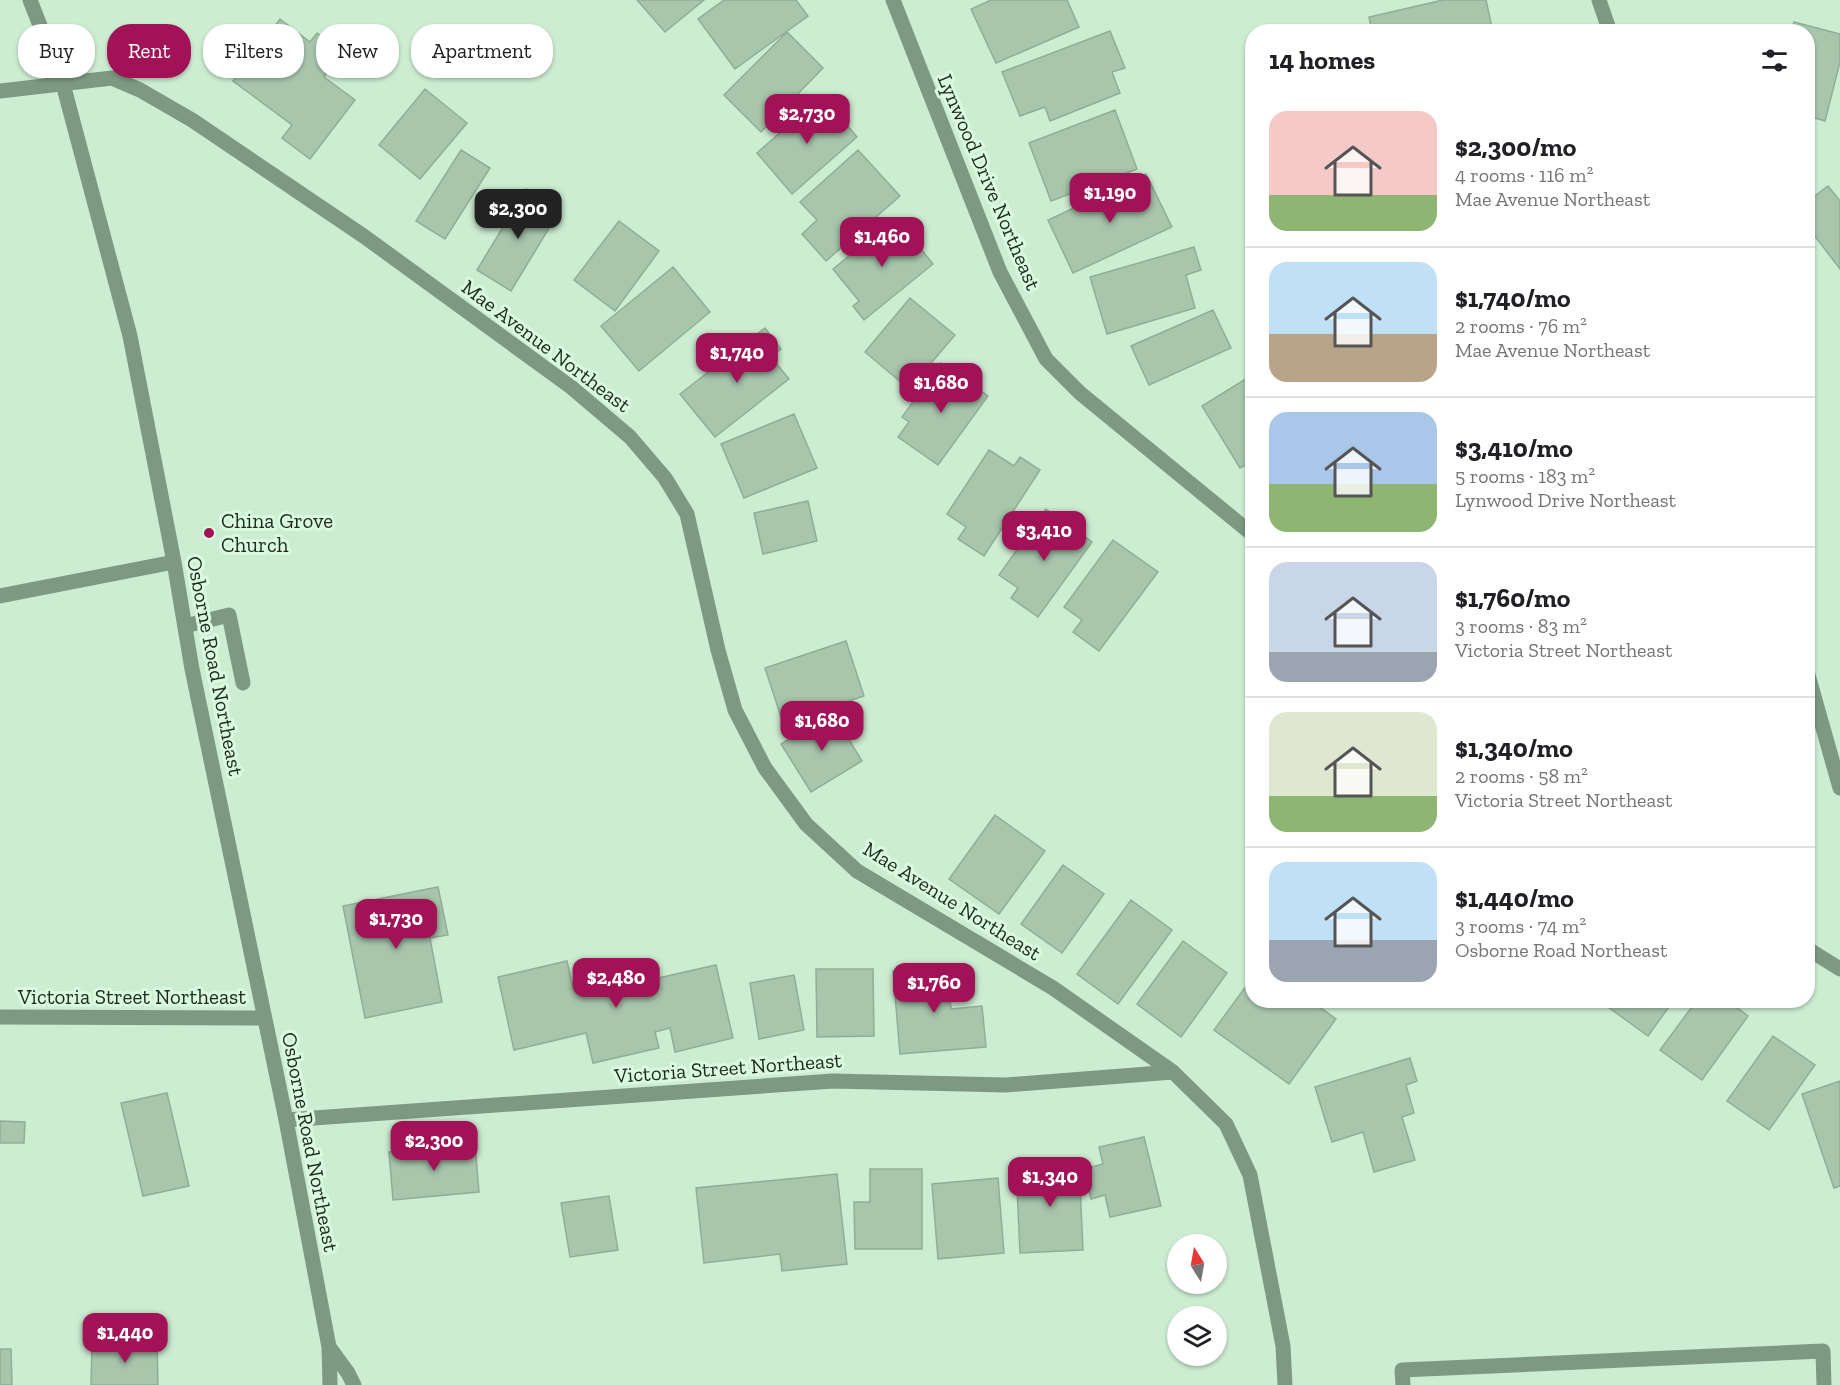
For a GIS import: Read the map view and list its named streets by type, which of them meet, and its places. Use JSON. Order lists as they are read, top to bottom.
{
  "streets": {
    "street": [
      "Lynwood Drive Northeast",
      "Mae Avenue Northeast",
      "Osborne Road Northeast",
      "Victoria Street Northeast"
    ]
  },
  "crossings": [
    ["Mae Avenue Northeast", "Osborne Road Northeast"],
    ["Mae Avenue Northeast", "Victoria Street Northeast"],
    ["Osborne Road Northeast", "Victoria Street Northeast"]
  ],
  "places": ["China Grove Church"],
  "north": "top",
  "page": {
    "chip": [
      "Buy",
      "Rent",
      "Filters",
      "New",
      "Apartment"
    ],
    "heading": "14 homes",
    "price": [
      "$2,730",
      "$1,190",
      "$2,300",
      "$1,460",
      "$1,740",
      "$1,680",
      "$3,410",
      "$1,680",
      "$1,730",
      "$2,480",
      "$1,760",
      "$2,300",
      "$1,340",
      "$1,440"
    ],
    "list": [
      {
        "name": "$2,300/mo",
        "note": "4 rooms · 116 m² · Mae Avenue Northeast"
      },
      {
        "name": "$1,740/mo",
        "note": "2 rooms · 76 m² · Mae Avenue Northeast"
      },
      {
        "name": "$3,410/mo",
        "note": "5 rooms · 183 m² · Lynwood Drive Northeast"
      },
      {
        "name": "$1,760/mo",
        "note": "3 rooms · 83 m² · Victoria Street Northeast"
      },
      {
        "name": "$1,340/mo",
        "note": "2 rooms · 58 m² · Victoria Street Northeast"
      },
      {
        "name": "$1,440/mo",
        "note": "3 rooms · 74 m² · Osborne Road Northeast"
      }
    ]
  }
}
